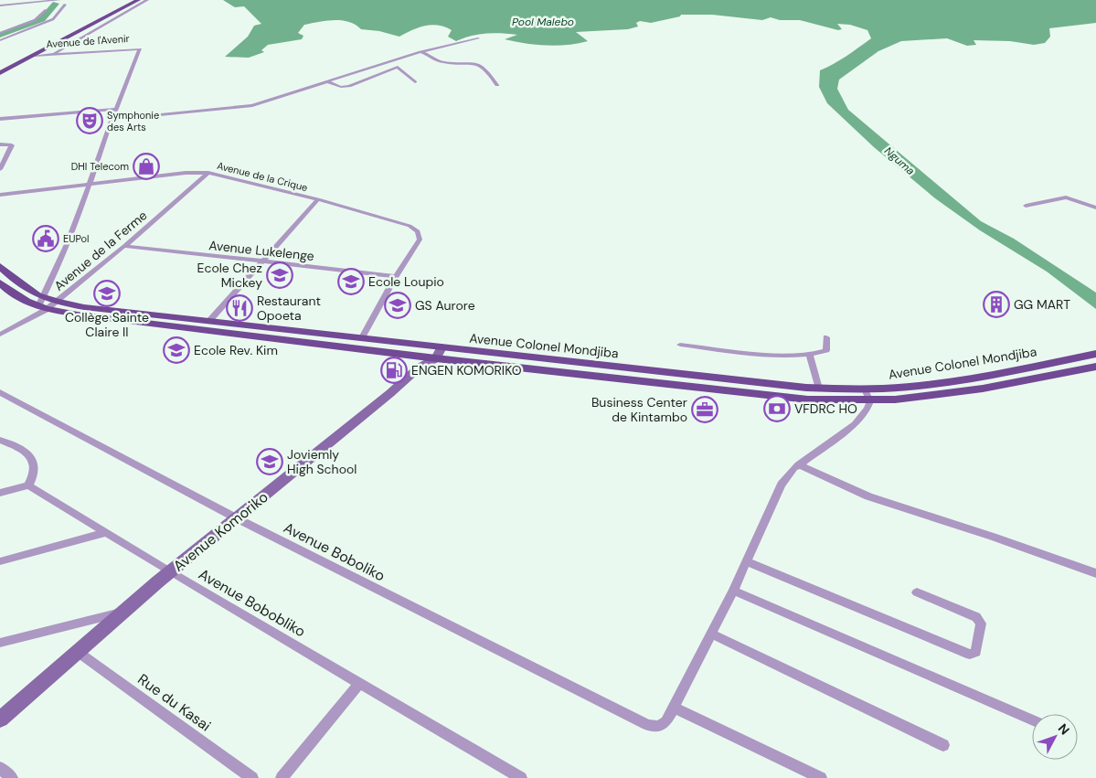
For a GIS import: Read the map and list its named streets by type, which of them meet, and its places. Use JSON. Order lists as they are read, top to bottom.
{
  "streets": {
    "main road": ["Avenue Colonel Mondjiba"],
    "street": [
      "Avenue de l'Avenir",
      "Avenue de la Crique",
      "Avenue de la Ferme",
      "Avenue Lukelenge",
      "Avenue Komoriko",
      "Avenue Boboliko",
      "Avenue Bobobliko",
      "Rue du Kasai"
    ]
  },
  "crossings": [
    ["Avenue de l'Avenir", "Avenue de la Crique"],
    ["Avenue de l'Avenir", "Avenue Colonel Mondjiba"],
    ["Avenue de la Crique", "Avenue de la Ferme"],
    ["Avenue de la Crique", "Avenue Lukelenge"],
    ["Avenue de la Ferme", "Avenue Lukelenge"],
    ["Avenue de la Ferme", "Avenue Colonel Mondjiba"],
    ["Avenue Colonel Mondjiba", "Avenue Komoriko"],
    ["Avenue Komoriko", "Avenue Boboliko"],
    ["Avenue Komoriko", "Avenue Bobobliko"],
    ["Avenue Komoriko", "Rue du Kasai"]
  ],
  "water": ["Pool Malebo", "Nguma"],
  "places": {
    "theatre": ["Symphonie des Arts"],
    "shop": ["DHI Telecom"],
    "public building": ["EUPol"],
    "school or university": [
      "Ecole Chez Mickey",
      "Ecole Loupio",
      "Collège Sainte Claire II",
      "GS Aurore",
      "Ecole Rev. Kim",
      "Joviemly High School"
    ],
    "building": ["GG MART"],
    "restaurant": ["Restaurant Opoeta"],
    "fuel station": ["ENGEN KOMORIKO"],
    "bank": ["VFDRC HO"],
    "office": ["Business Center de Kintambo"]
  },
  "north": "top right"
}
